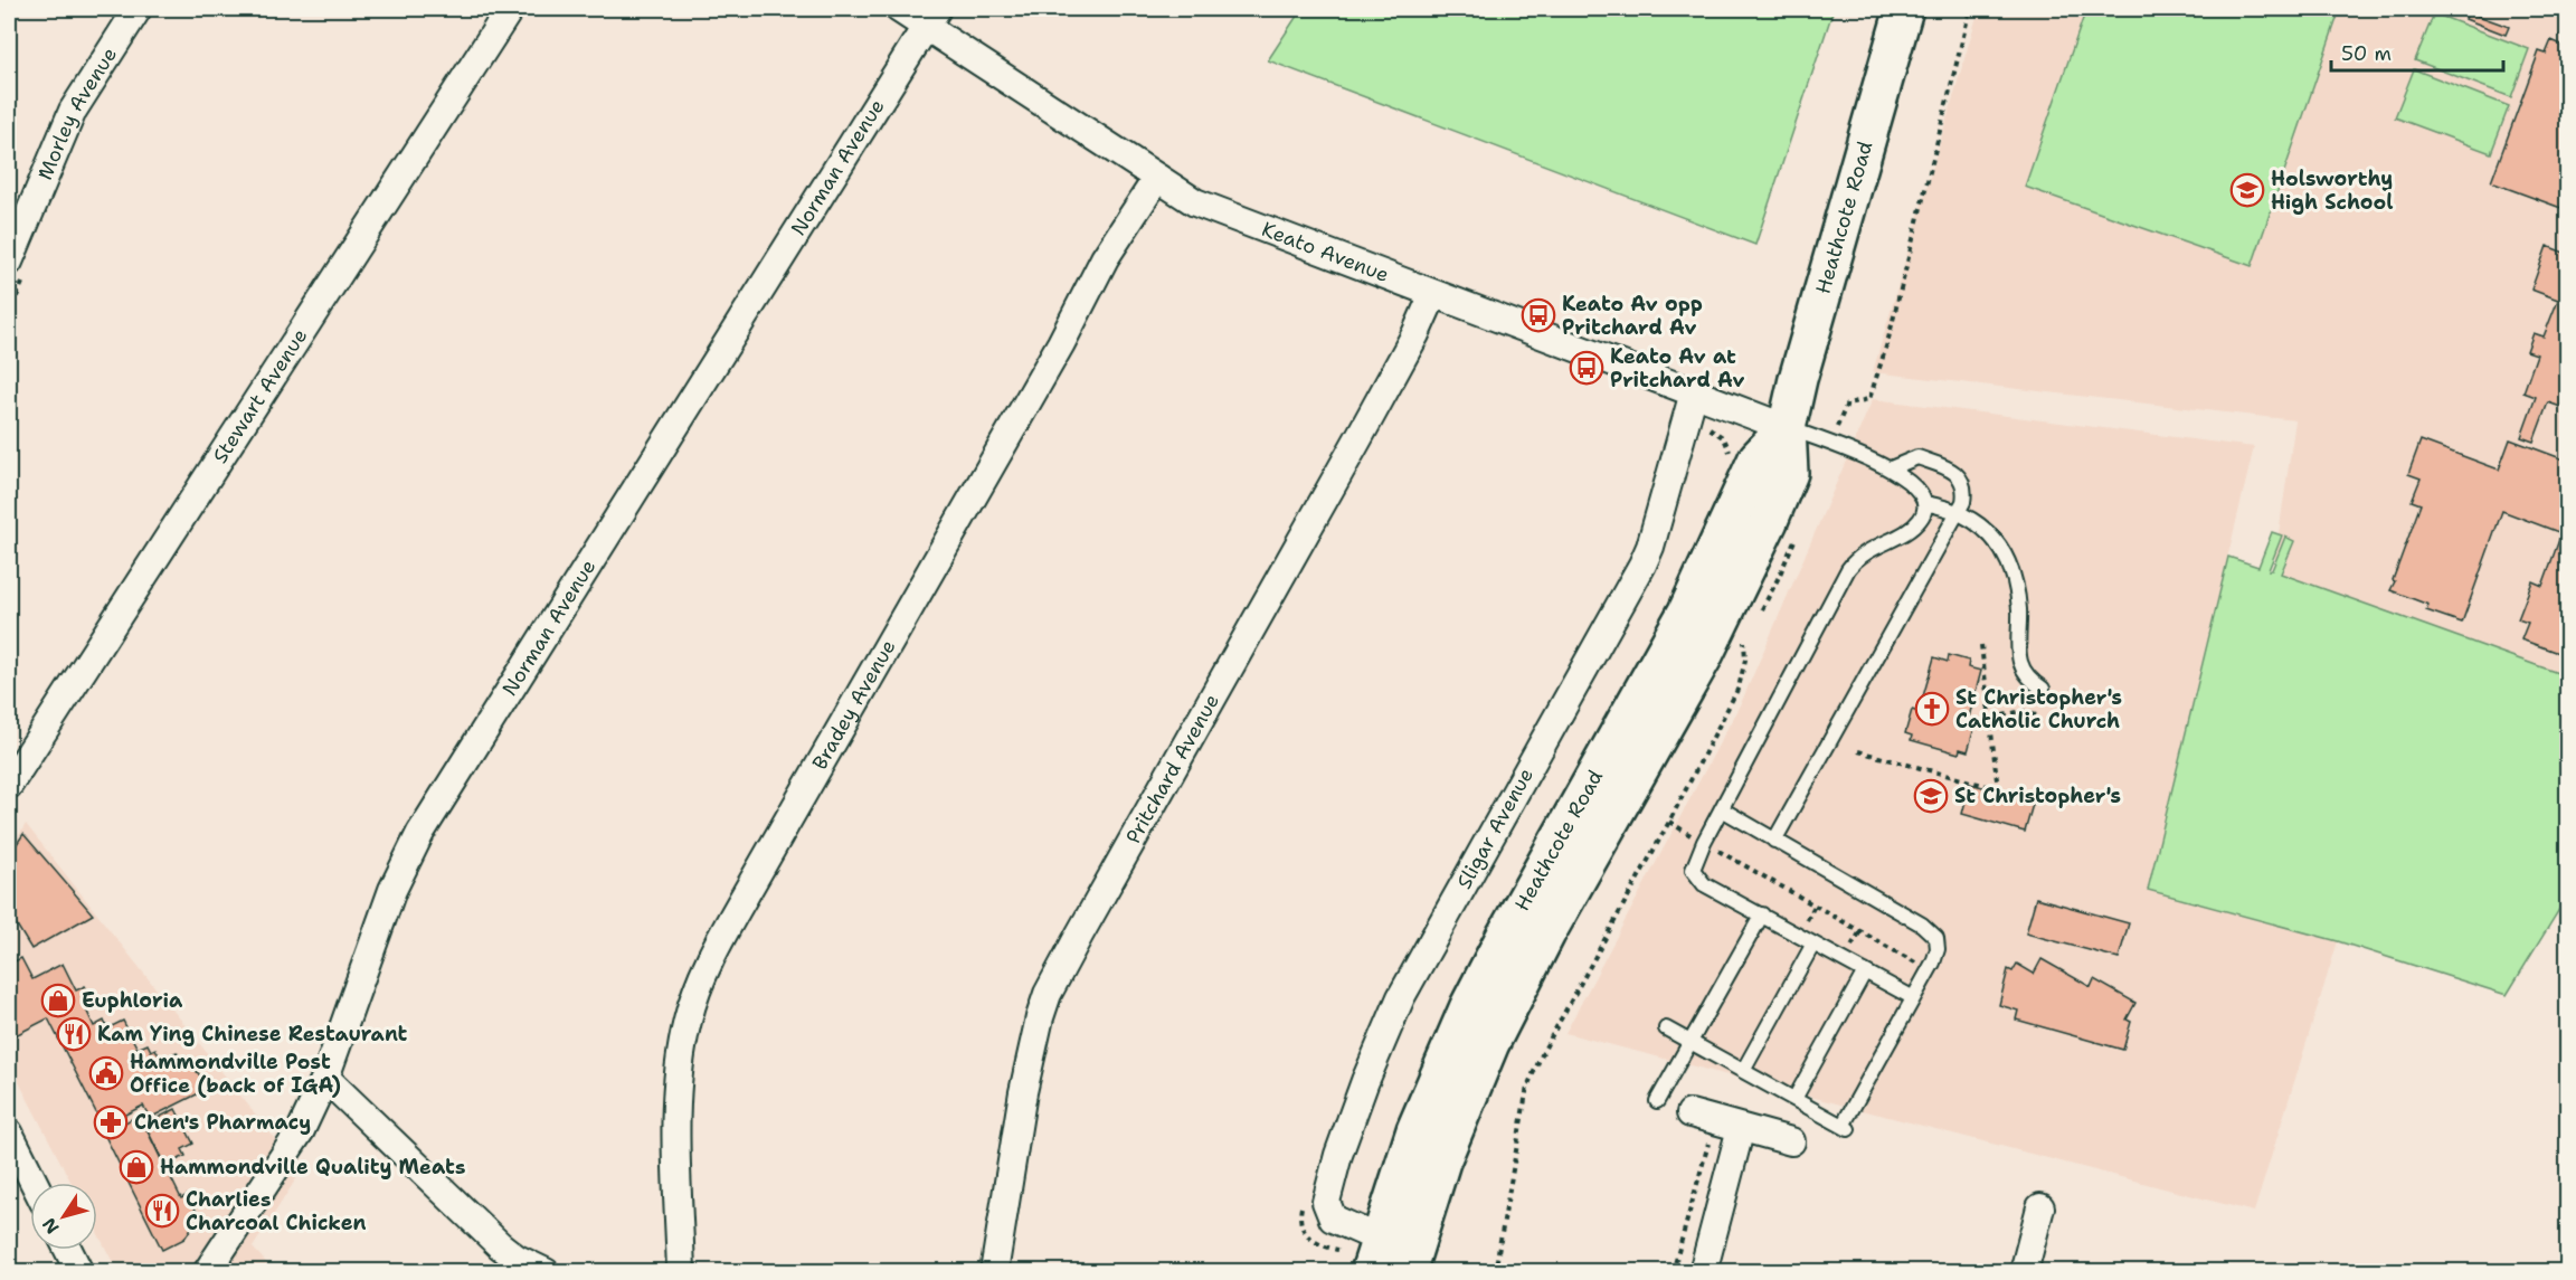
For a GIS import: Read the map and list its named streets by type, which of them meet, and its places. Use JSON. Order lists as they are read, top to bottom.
{
  "streets": {
    "main road": ["Heathcote Road"],
    "street": [
      "Morley Avenue",
      "Norman Avenue",
      "Keato Avenue",
      "Stewart Avenue",
      "Bradey Avenue",
      "Pritchard Avenue",
      "Sligar Avenue"
    ]
  },
  "crossings": [
    ["Norman Avenue", "Keato Avenue"],
    ["Heathcote Road", "Keato Avenue"],
    ["Heathcote Road", "Sligar Avenue"],
    ["Keato Avenue", "Bradey Avenue"],
    ["Keato Avenue", "Pritchard Avenue"],
    ["Keato Avenue", "Sligar Avenue"]
  ],
  "places": {
    "school or university": ["Holsworthy High School", "St Christopher's"],
    "bus stop": ["Keato Av opp Pritchard Av", "Keato Av at Pritchard Av"],
    "church": ["St Christopher's Catholic Church"],
    "shop": ["Euphloria", "Hammondville Quality Meats"],
    "restaurant": ["Kam Ying Chinese Restaurant", "Charlies Charcoal Chicken"],
    "public building": ["Hammondville Post Office (back of IGA)"],
    "pharmacy": ["Chen's Pharmacy"]
  },
  "scale_bar": "50 m",
  "north": "bottom left"
}
